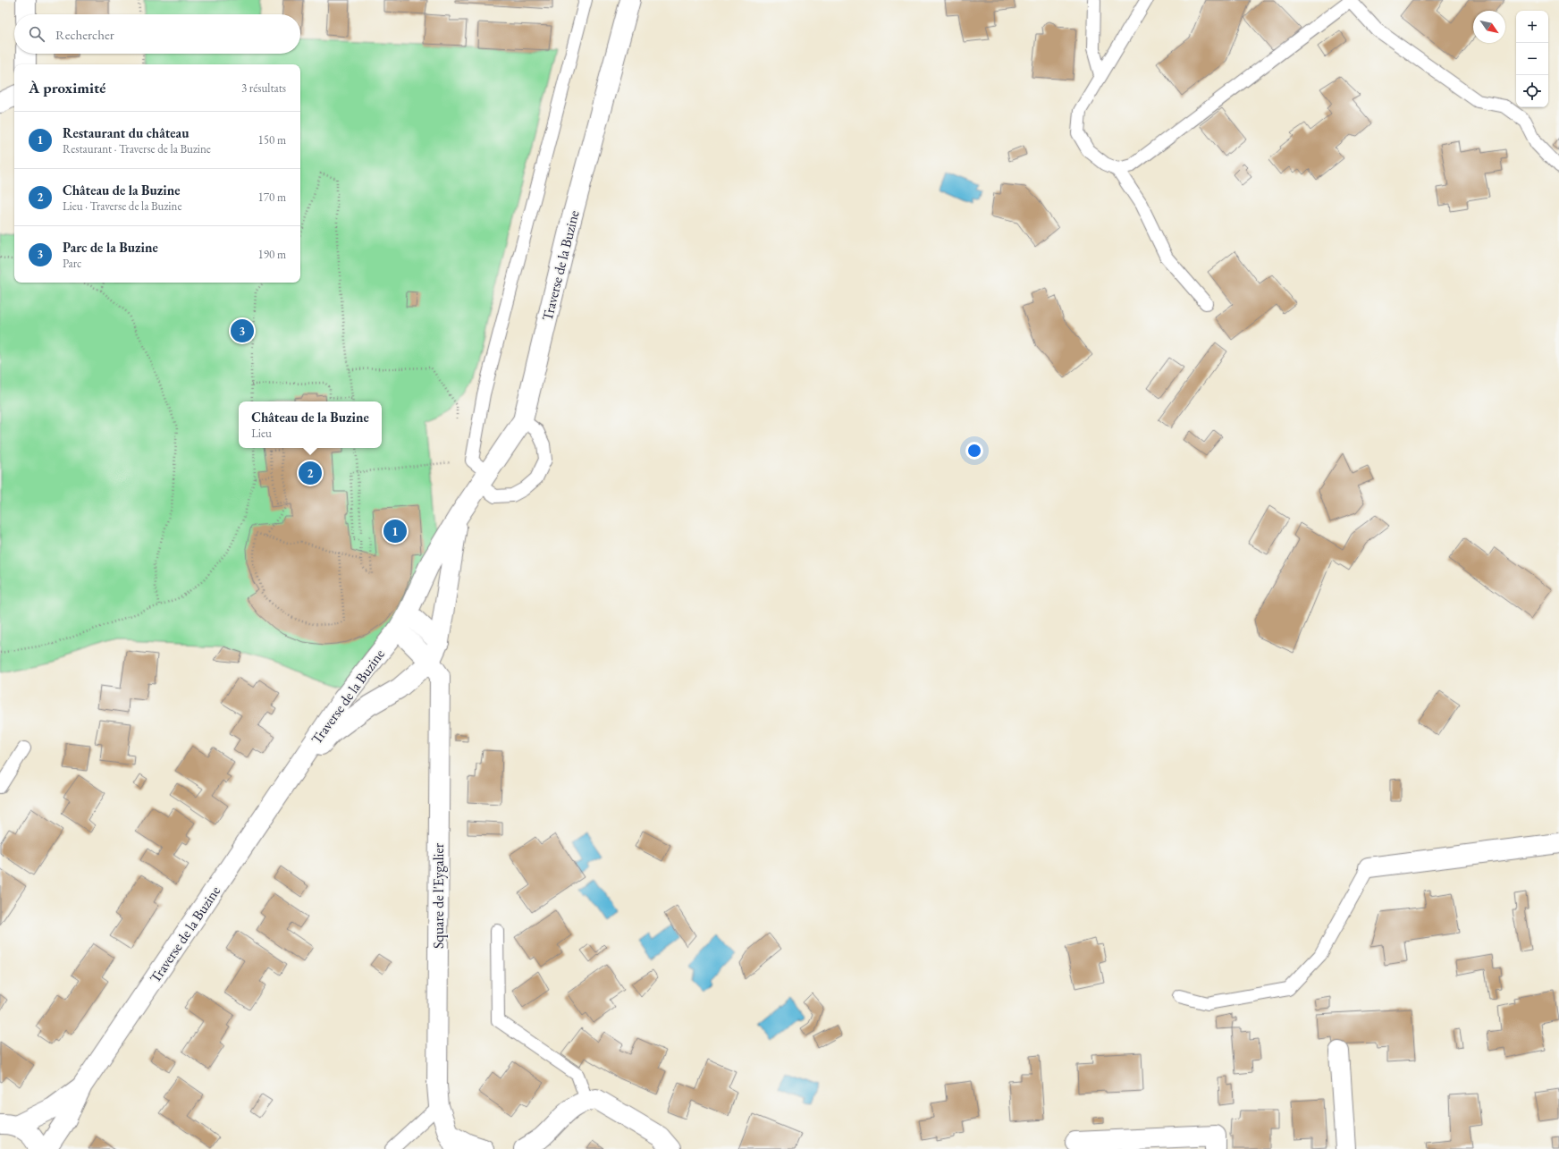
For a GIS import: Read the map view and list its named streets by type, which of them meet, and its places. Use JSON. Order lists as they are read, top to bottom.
{
  "streets": {
    "street": ["Traverse de la Buzine", "Square de l'Eygalier"]
  },
  "crossings": [
    ["Traverse de la Buzine", "Square de l'Eygalier"]
  ],
  "north": "bottom right",
  "page": {
    "map_buttons": ["+", "−"],
    "search": "Rechercher",
    "heading": ["À proximité", "3 résultats"],
    "list": [
      {
        "mark": "1",
        "name": "Restaurant du château",
        "note": "Restaurant · Traverse de la Buzine",
        "value": "150 m"
      },
      {
        "mark": "2",
        "name": "Château de la Buzine",
        "note": "Lieu · Traverse de la Buzine",
        "value": "170 m"
      },
      {
        "mark": "3",
        "name": "Parc de la Buzine",
        "note": "Parc",
        "value": "190 m"
      }
    ],
    "pins": ["3", "2", "1"],
    "popup": ["Château de la Buzine", "Lieu"]
  }
}
